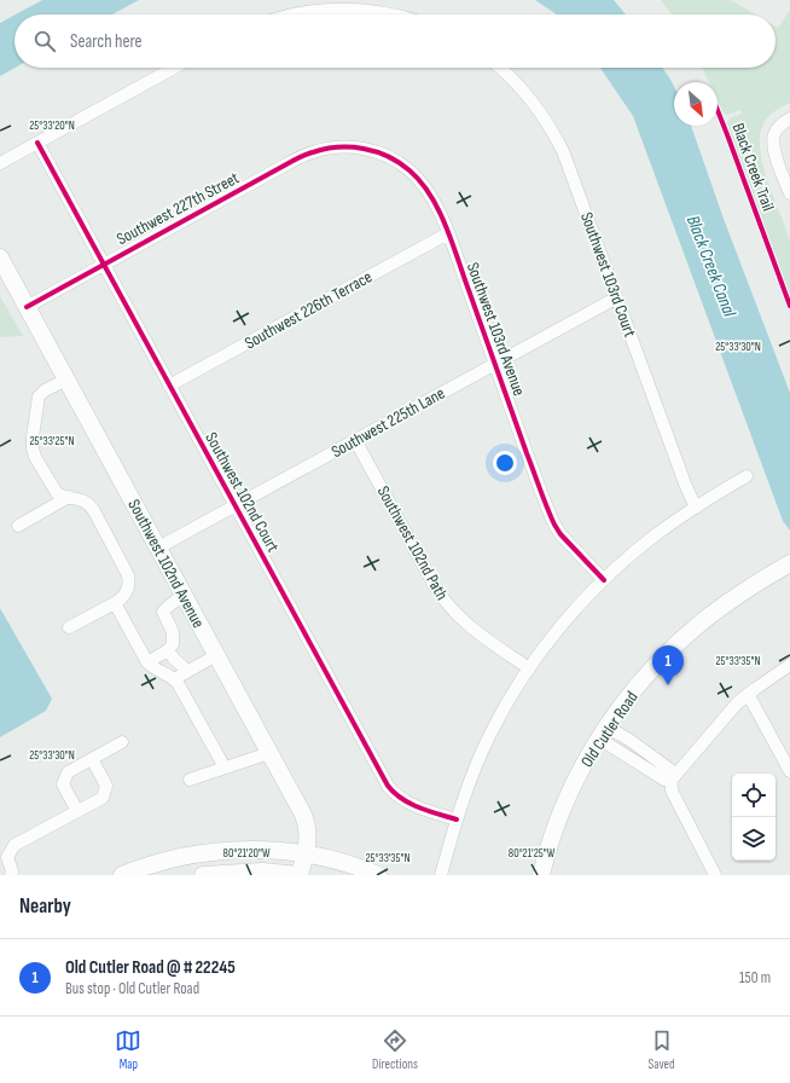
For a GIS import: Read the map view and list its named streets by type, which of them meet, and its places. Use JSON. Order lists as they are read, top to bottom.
{
  "streets": {
    "street": [
      "Southwest 227th Street",
      "Southwest 103rd Court",
      "Southwest 226th Terrace",
      "Southwest 103rd Avenue",
      "Southwest 225th Lane",
      "Southwest 102nd Court",
      "Southwest 102nd Path",
      "Southwest 102nd Avenue",
      "Old Cutler Road"
    ],
    "cycle path": ["Black Creek Trail"]
  },
  "crossings": [
    ["Southwest 227th Street", "Southwest 103rd Avenue"],
    ["Southwest 227th Street", "Southwest 102nd Court"],
    ["Southwest 227th Street", "Southwest 102nd Avenue"],
    ["Southwest 103rd Court", "Southwest 225th Lane"],
    ["Southwest 226th Terrace", "Southwest 103rd Avenue"],
    ["Southwest 226th Terrace", "Southwest 102nd Court"],
    ["Southwest 103rd Avenue", "Southwest 225th Lane"],
    ["Southwest 225th Lane", "Southwest 102nd Court"],
    ["Southwest 225th Lane", "Southwest 102nd Path"],
    ["Southwest 225th Lane", "Southwest 102nd Avenue"]
  ],
  "water": ["Black Creek Canal"],
  "north": "bottom right",
  "page": {
    "search": "Search here",
    "pins": "1",
    "heading": "Nearby",
    "list": [
      {
        "mark": "1",
        "name": "Old Cutler Road @ # 22245",
        "note": "Bus stop · Old Cutler Road",
        "value": "150 m"
      }
    ],
    "nav": ["Map", "Directions", "Saved"]
  },
  "coordinates": [
    "25°33'20\"N",
    "25°33'30\"N",
    "25°33'25\"N",
    "25°33'35\"N",
    "80°21'20\"W",
    "80°21'25\"W"
  ]
}
